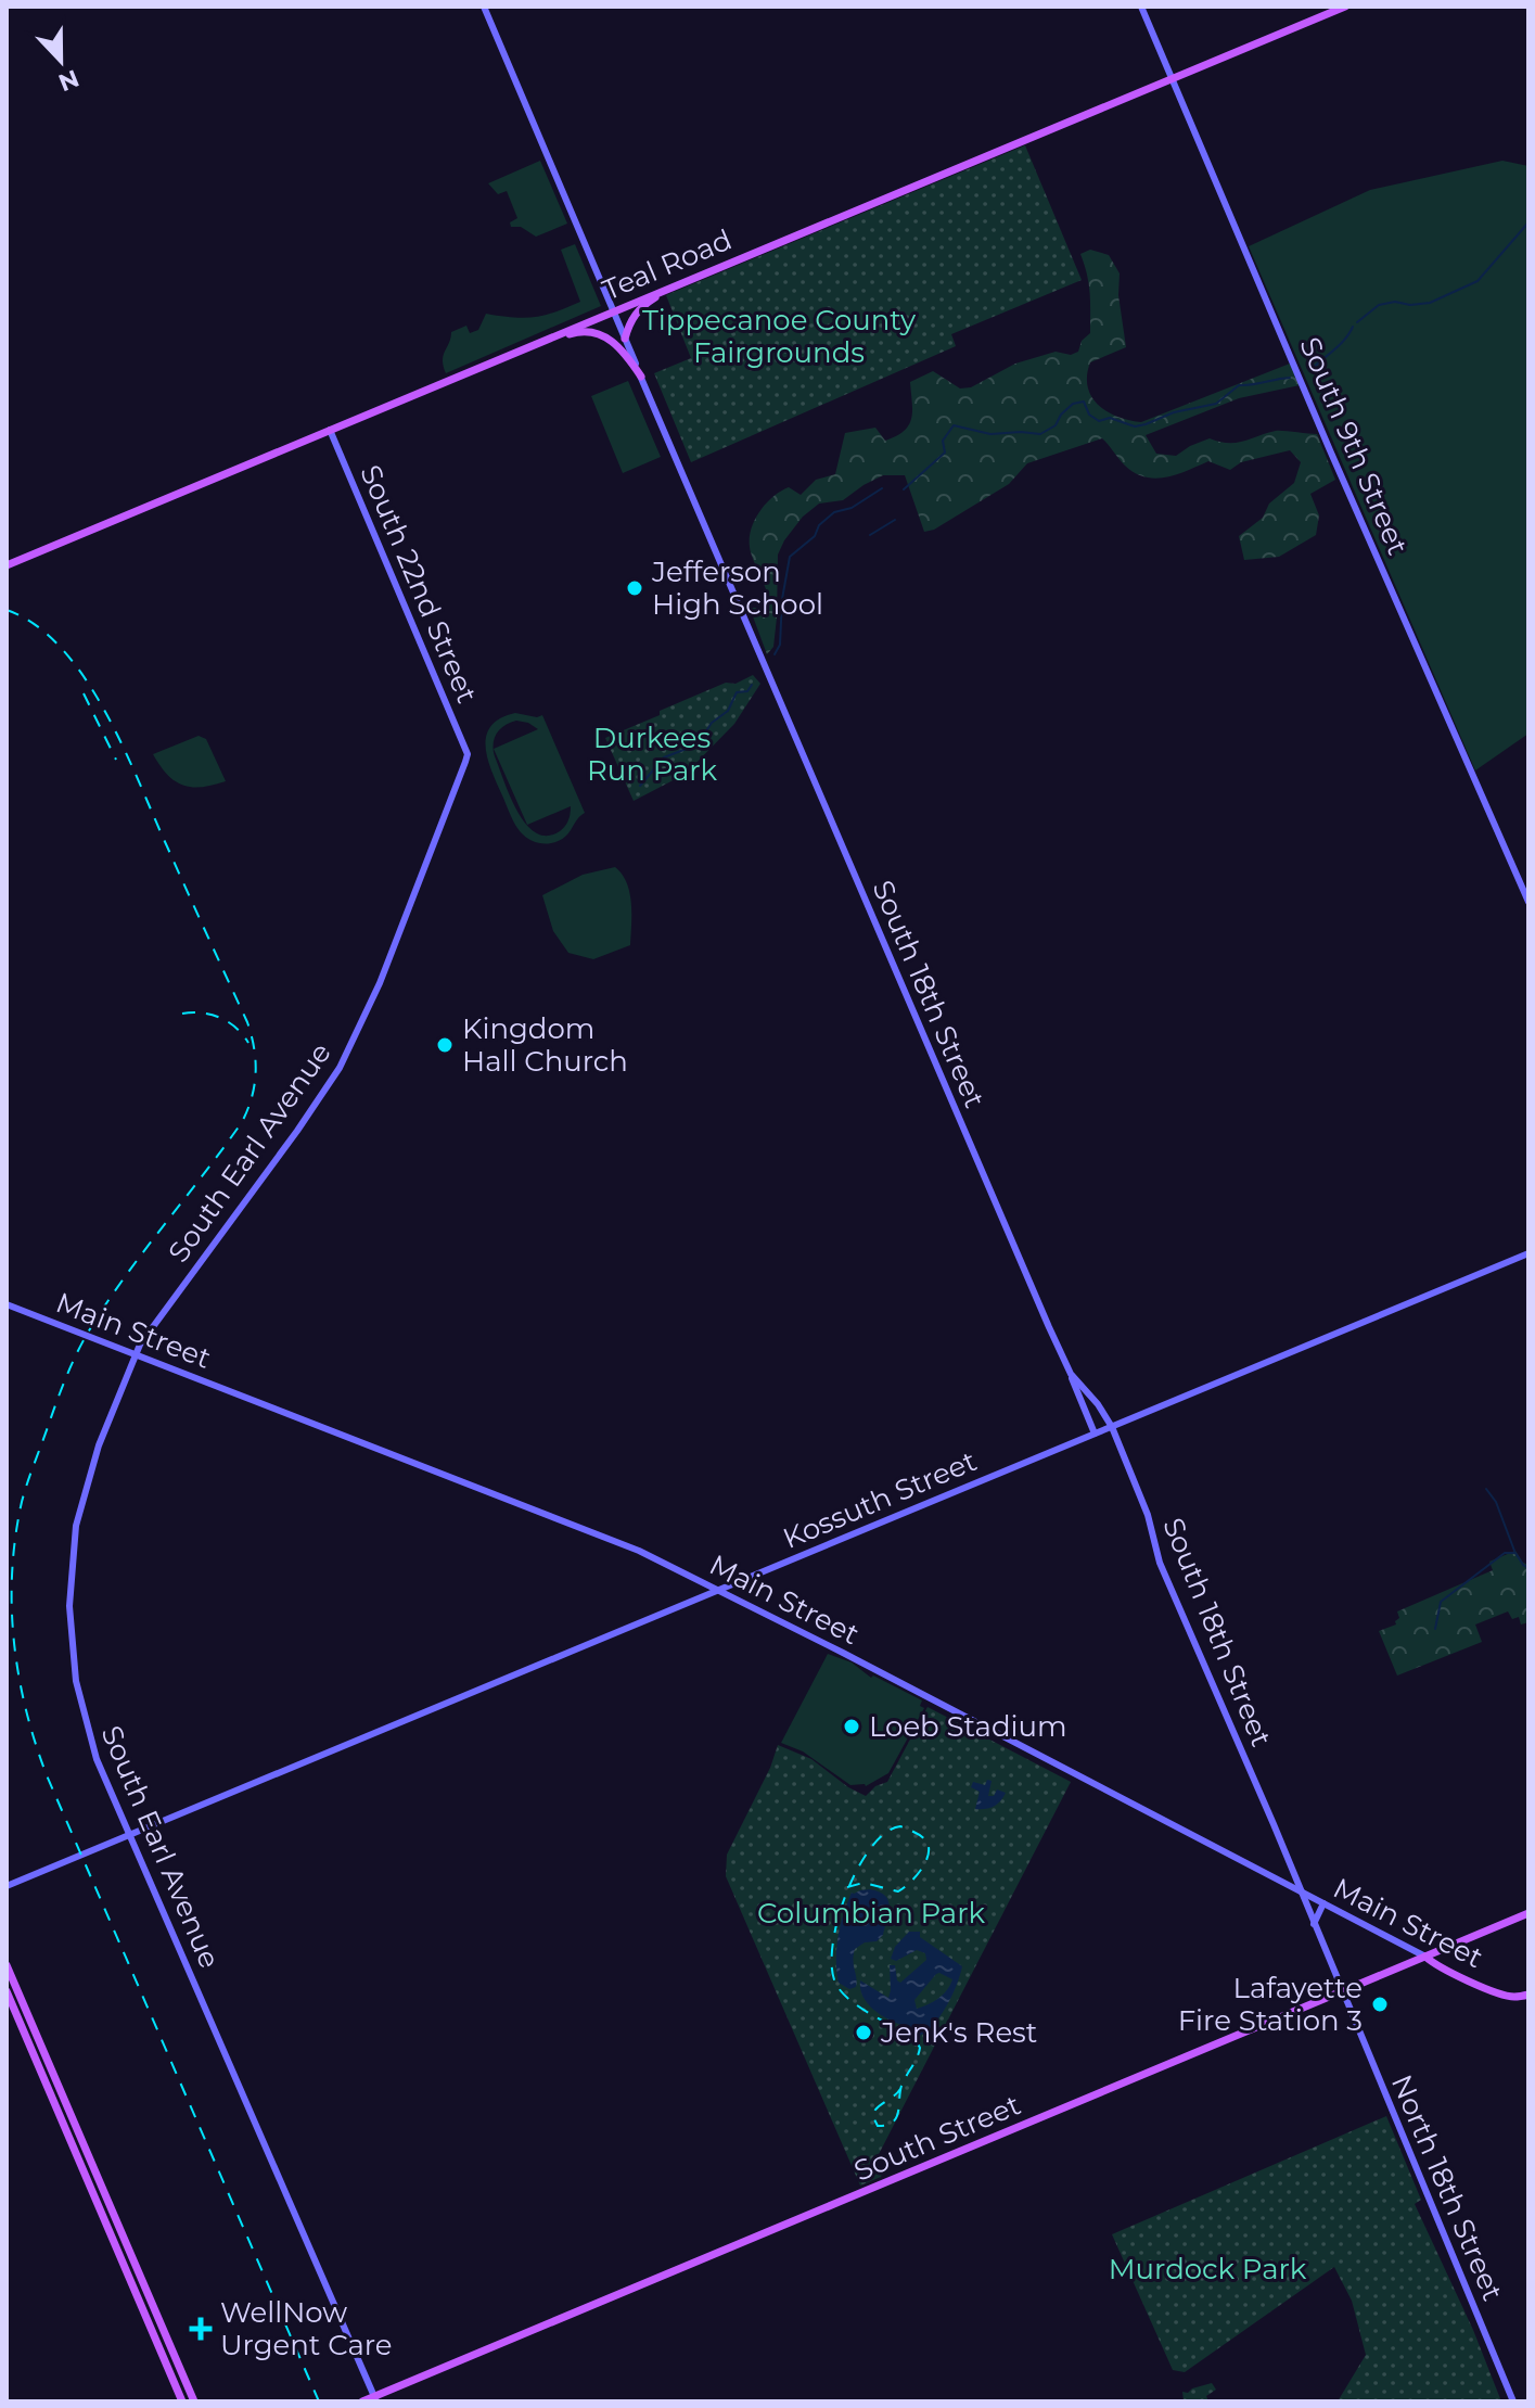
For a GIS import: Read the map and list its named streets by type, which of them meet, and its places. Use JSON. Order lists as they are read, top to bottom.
{
  "streets": {
    "main road": ["Teal Road", "Main Street", "South Street"],
    "street": [
      "South 9th Street",
      "South 22nd Street",
      "South 18th Street",
      "South Earl Avenue",
      "Kossuth Street",
      "North 18th Street"
    ]
  },
  "crossings": [
    ["Teal Road", "South 9th Street"],
    ["Teal Road", "South 22nd Street"],
    ["Teal Road", "South 18th Street"],
    ["South 22nd Street", "South Earl Avenue"],
    ["South 18th Street", "Main Street"],
    ["South 18th Street", "Kossuth Street"],
    ["South 18th Street", "South Street"],
    ["South 18th Street", "North 18th Street"],
    ["South Earl Avenue", "Main Street"],
    ["South Earl Avenue", "Kossuth Street"],
    ["South Earl Avenue", "South Street"],
    ["Main Street", "Kossuth Street"],
    ["Main Street", "South Street"],
    ["South Street", "North 18th Street"]
  ],
  "parks": [
    "Tippecanoe County Fairgrounds",
    "Durkees Run Park",
    "Columbian Park",
    "Murdock Park"
  ],
  "places": {
    "other": [
      "Jefferson High School",
      "Kingdom Hall Church",
      "Loeb Stadium",
      "Lafayette Fire Station 3",
      "Jenk's Rest"
    ],
    "health": ["WellNow Urgent Care"]
  },
  "north": "bottom"
}
